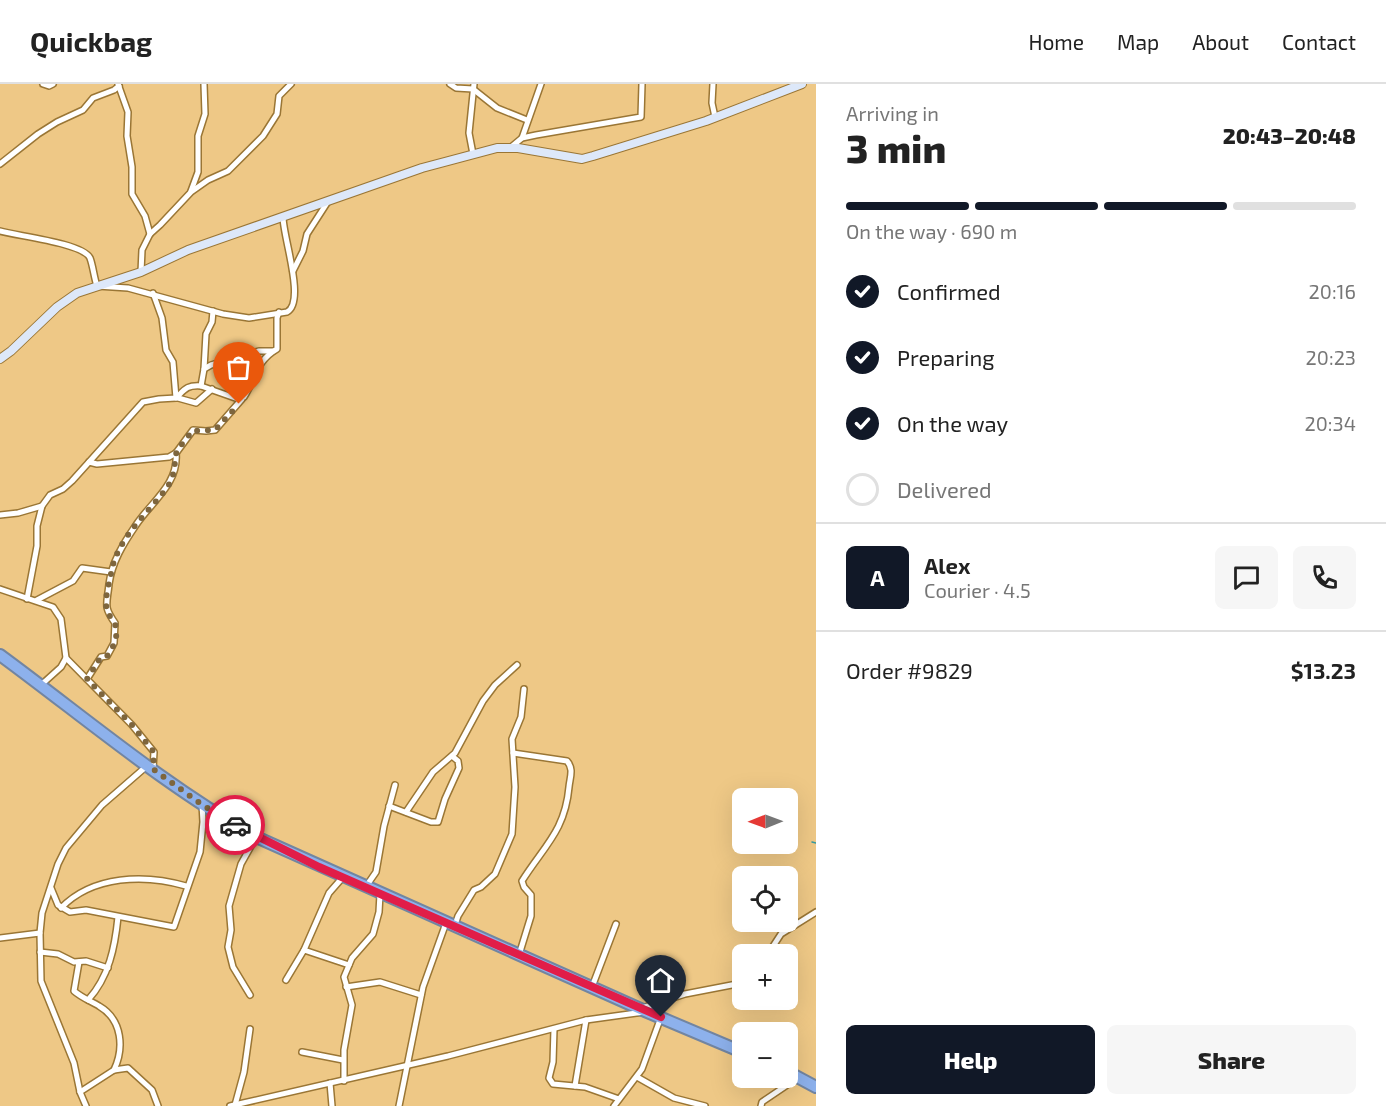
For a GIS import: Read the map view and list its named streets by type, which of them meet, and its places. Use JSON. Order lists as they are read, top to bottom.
{
  "north": "left",
  "page": {
    "header": "Quickbag",
    "nav": [
      "Home",
      "Map",
      "About",
      "Contact"
    ],
    "heading": ["3 min", "Arriving in", "20:43–20:48"],
    "panel": [
      "Alex",
      "Courier · 4.5",
      "Order #9829",
      "$13.23"
    ],
    "bar": "On the way · 690 m",
    "list": [
      ["Confirmed", "20:16"],
      ["Preparing", "20:23"],
      ["On the way", "20:34"],
      "Delivered"
    ],
    "round": "A",
    "map_buttons": ["+", "−"],
    "buttons": ["Help", "Share"]
  }
}
